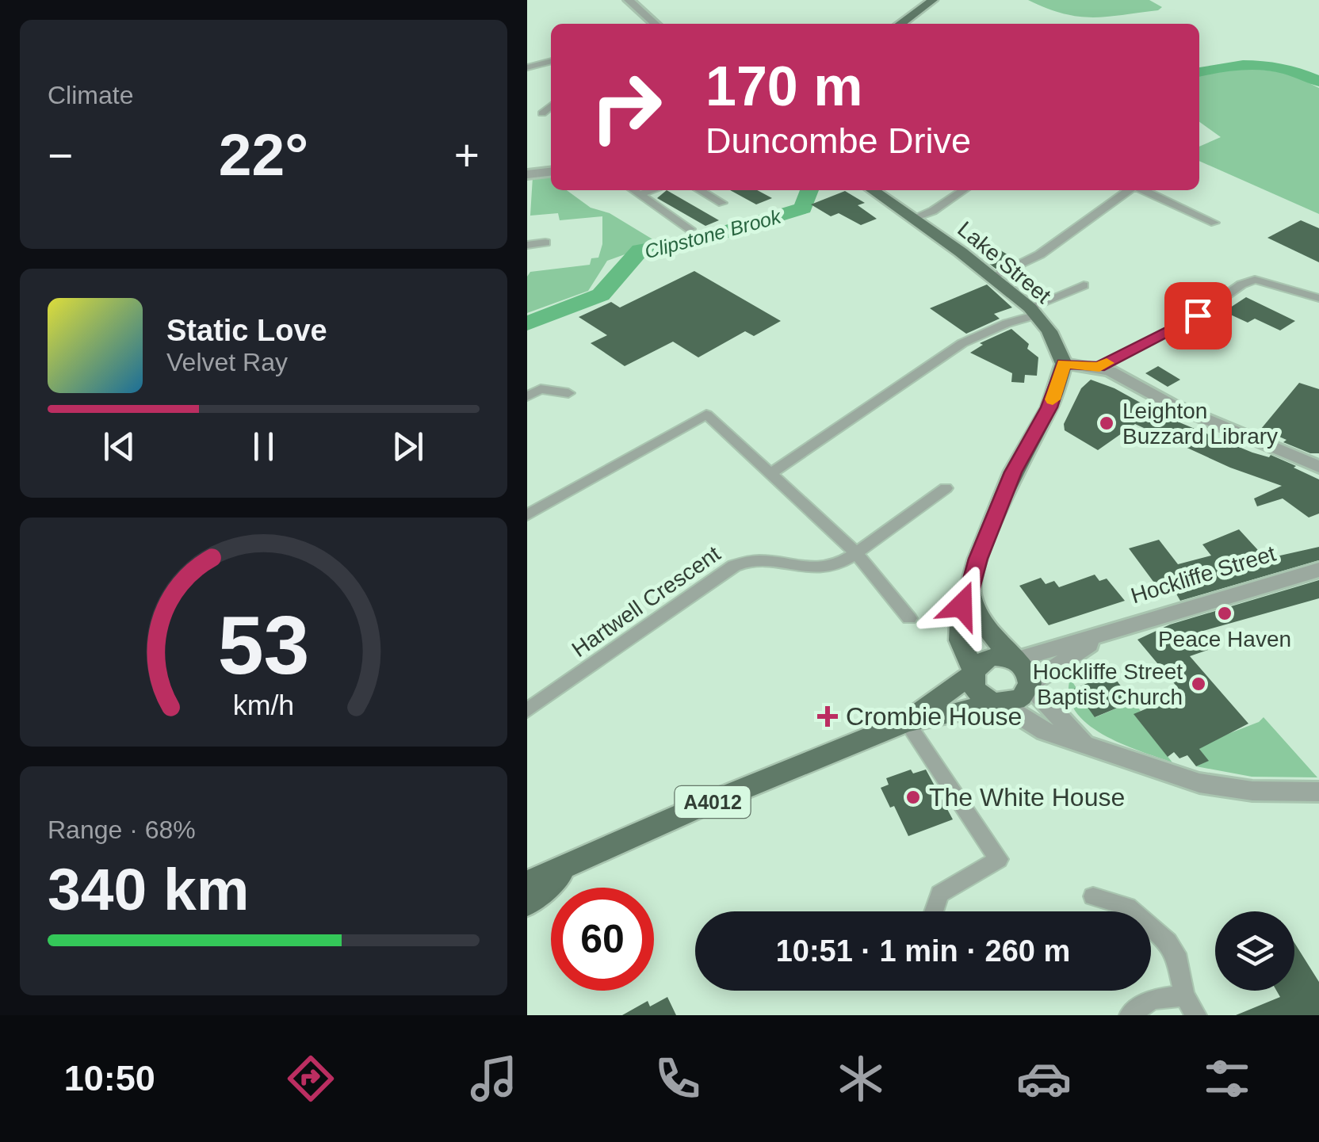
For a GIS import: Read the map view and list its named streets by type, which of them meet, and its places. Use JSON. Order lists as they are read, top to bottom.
{
  "streets": {
    "main road": ["Lake Street", "A4012"],
    "street": ["Hockliffe Street", "Hartwell Crescent"]
  },
  "crossings": [
    ["Hockliffe Street", "A4012"]
  ],
  "water": ["Clipstone Brook"],
  "places": {
    "other": [
      "Leighton Buzzard Library",
      "Peace Haven",
      "Hockliffe Street Baptist Church",
      "The White House"
    ],
    "health": ["Crombie House"]
  },
  "page": {
    "tile": [
      "Climate",
      ["Range · 68%", "340 km"]
    ],
    "turn": ["170 m", "Duncombe Drive"],
    "heat": ["−", "22°", "+"],
    "song": ["Static Love", "Velvet Ray"],
    "limit": "60",
    "trip": "10:51 · 1 min · 260 m",
    "tabs": "10:50",
    "gauge": ["53", "km/h"]
  }
}
